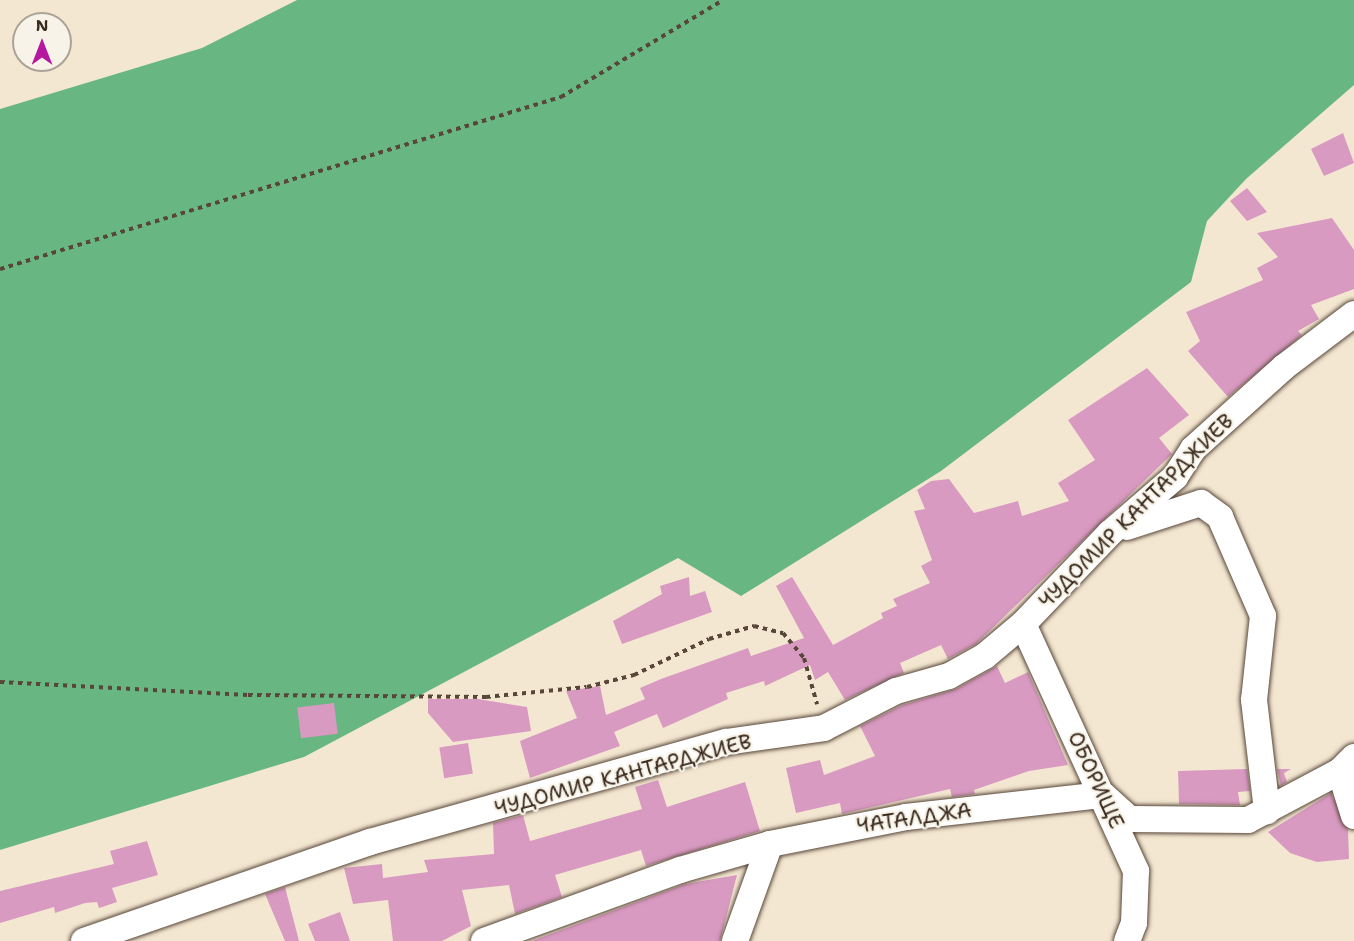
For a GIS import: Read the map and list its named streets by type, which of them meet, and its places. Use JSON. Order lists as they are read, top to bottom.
{
  "streets": {
    "street": ["ЧУДОМИР КАНТАРДЖИЕВ", "ОБОРИЩЕ", "ЧАТАЛДЖА"]
  },
  "crossings": [
    ["ЧУДОМИР КАНТАРДЖИЕВ", "ОБОРИЩЕ"],
    ["ОБОРИЩЕ", "ЧАТАЛДЖА"]
  ],
  "north": "top"
}
